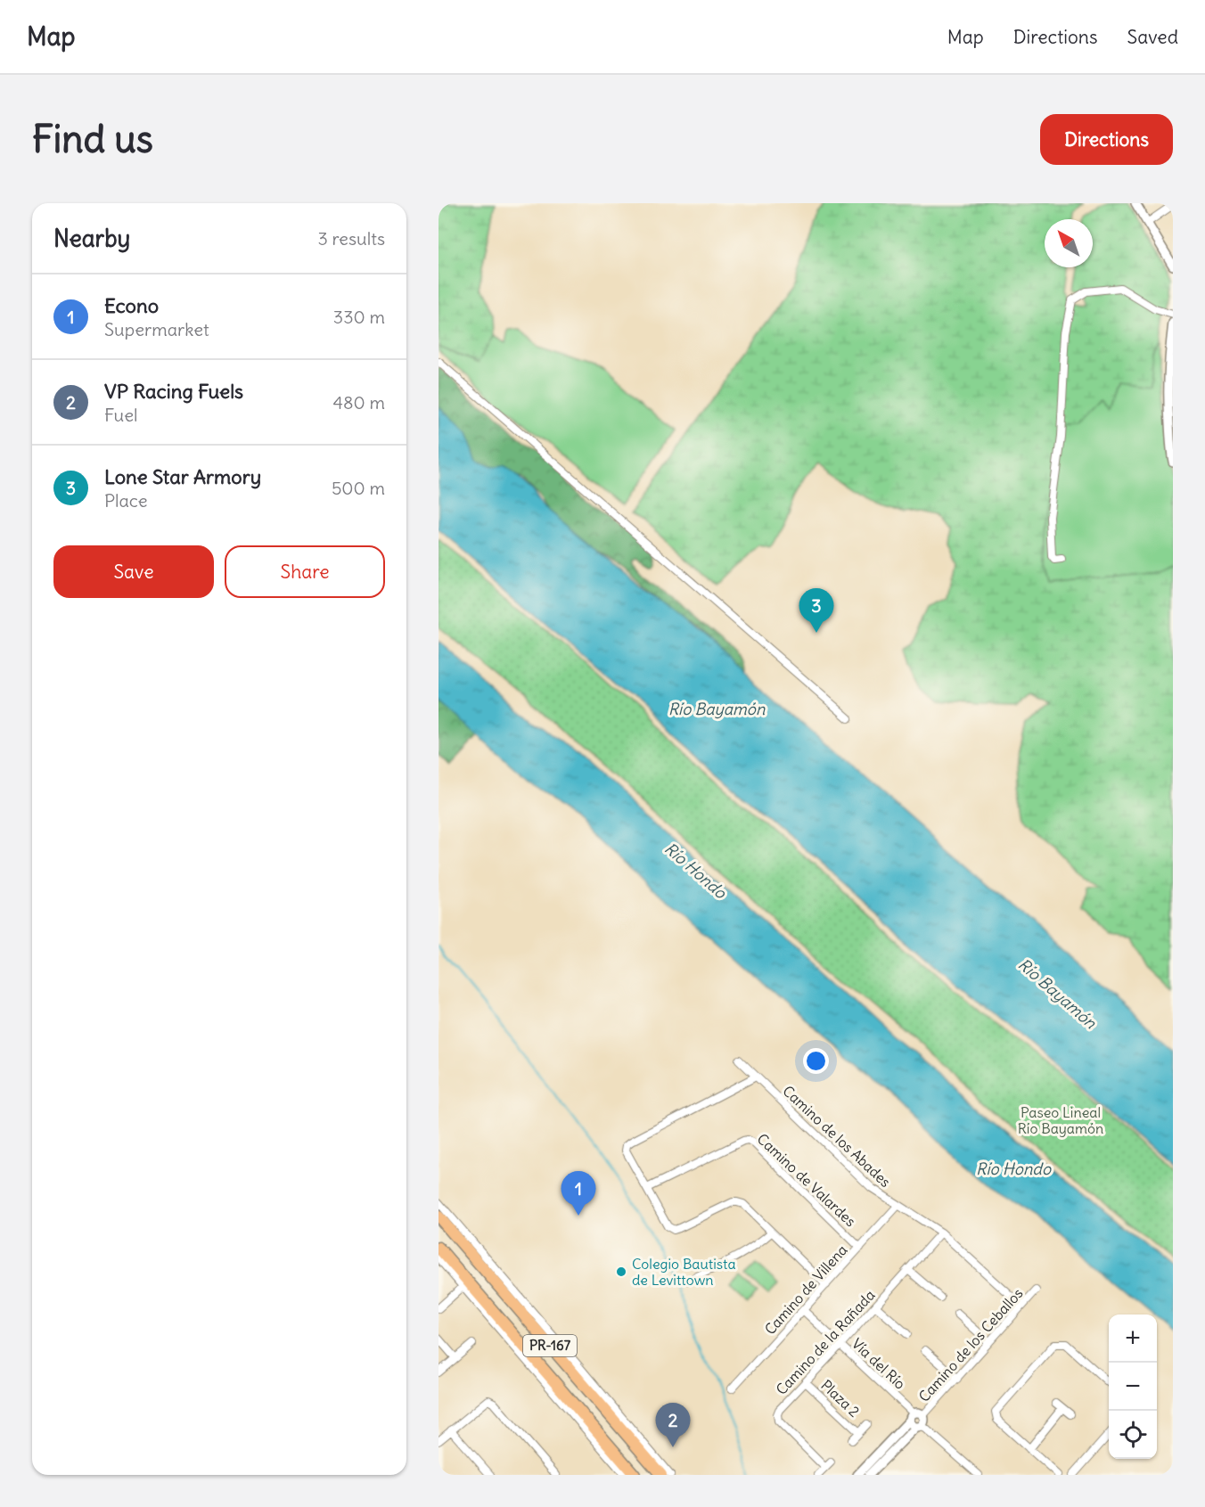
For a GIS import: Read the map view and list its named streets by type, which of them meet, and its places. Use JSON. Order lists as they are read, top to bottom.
{
  "streets": {
    "main road": ["PR-167"],
    "street": [
      "Camino de los Abades",
      "Camino de Valardes",
      "Camino de Villena",
      "Camino de la Rañada",
      "Camino de los Ceballos",
      "Vía del Río",
      "Plaza 2"
    ]
  },
  "crossings": [
    ["Camino de los Abades", "Camino de Villena"],
    ["Camino de los Abades", "Camino de la Rañada"],
    ["Camino de los Abades", "Camino de los Ceballos"],
    ["Camino de Valardes", "Camino de Villena"],
    ["Camino de Villena", "Vía del Río"],
    ["Camino de la Rañada", "Vía del Río"],
    ["Camino de la Rañada", "Plaza 2"],
    ["Camino de los Ceballos", "Vía del Río"]
  ],
  "water": ["Río Bayamón", "Río Hondo"],
  "parks": ["Paseo Lineal Río Bayamón"],
  "places": ["Colegio Bautista de Levittown"],
  "north": "top left",
  "page": {
    "header": "Map",
    "nav": ["Map", "Directions", "Saved"],
    "buttons": [
      "Directions",
      ["Save", "Share"]
    ],
    "title": "Find us",
    "heading": ["Nearby", "3 results"],
    "list": [
      {
        "mark": "1",
        "name": "Econo",
        "note": "Supermarket",
        "value": "330 m"
      },
      {
        "mark": "2",
        "name": "VP Racing Fuels",
        "note": "Fuel",
        "value": "480 m"
      },
      {
        "mark": "3",
        "name": "Lone Star Armory",
        "note": "Place",
        "value": "500 m"
      }
    ],
    "pins": ["3", "1", "2"],
    "map_buttons": ["+", "−"]
  }
}
